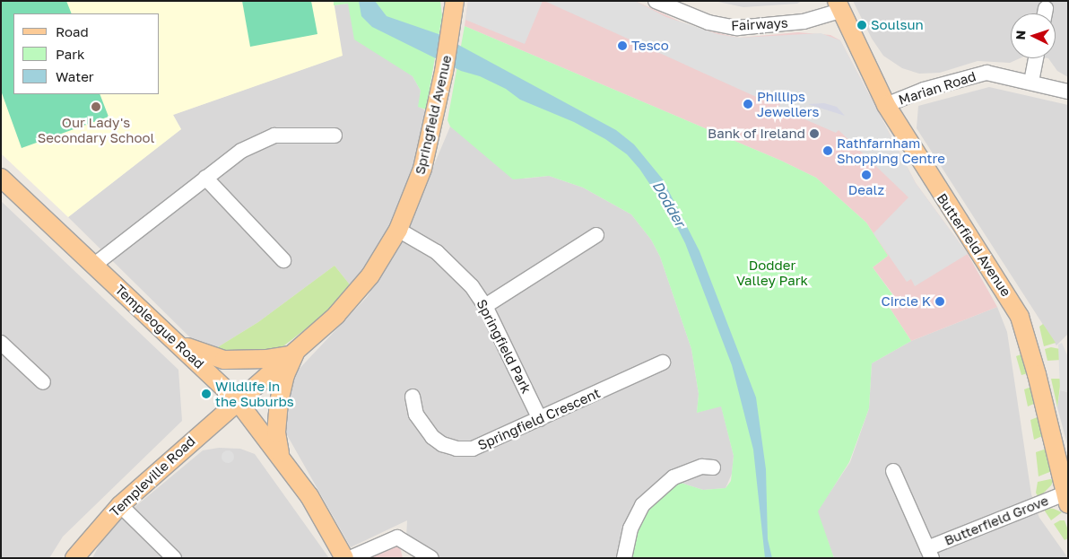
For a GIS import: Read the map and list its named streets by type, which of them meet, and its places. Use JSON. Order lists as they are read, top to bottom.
{
  "streets": {
    "main road": [
      "Springfield Avenue",
      "Butterfield Avenue",
      "Templeogue Road",
      "Templeville Road"
    ],
    "street": [
      "Fairways",
      "Marian Road",
      "Springfield Park",
      "Springfield Crescent",
      "Butterfield Grove"
    ]
  },
  "crossings": [
    ["Fairways", "Butterfield Avenue"],
    ["Marian Road", "Butterfield Avenue"],
    ["Springfield Avenue", "Templeogue Road"],
    ["Springfield Avenue", "Springfield Park"],
    ["Springfield Avenue", "Templeville Road"],
    ["Butterfield Avenue", "Butterfield Grove"],
    ["Templeogue Road", "Templeville Road"],
    ["Springfield Park", "Springfield Crescent"]
  ],
  "water": ["Dodder"],
  "parks": ["Dodder Valley Park"],
  "places": [
    "Soulsun",
    "Tesco",
    "Phillips Jewellers",
    "Our Lady's Secondary School",
    "Bank of Ireland",
    "Rathfarnham Shopping Centre",
    "Dealz",
    "Circle K",
    "Wildlife in the Suburbs"
  ],
  "legend": ["Road", "Park", "Water"],
  "north": "left"
}
